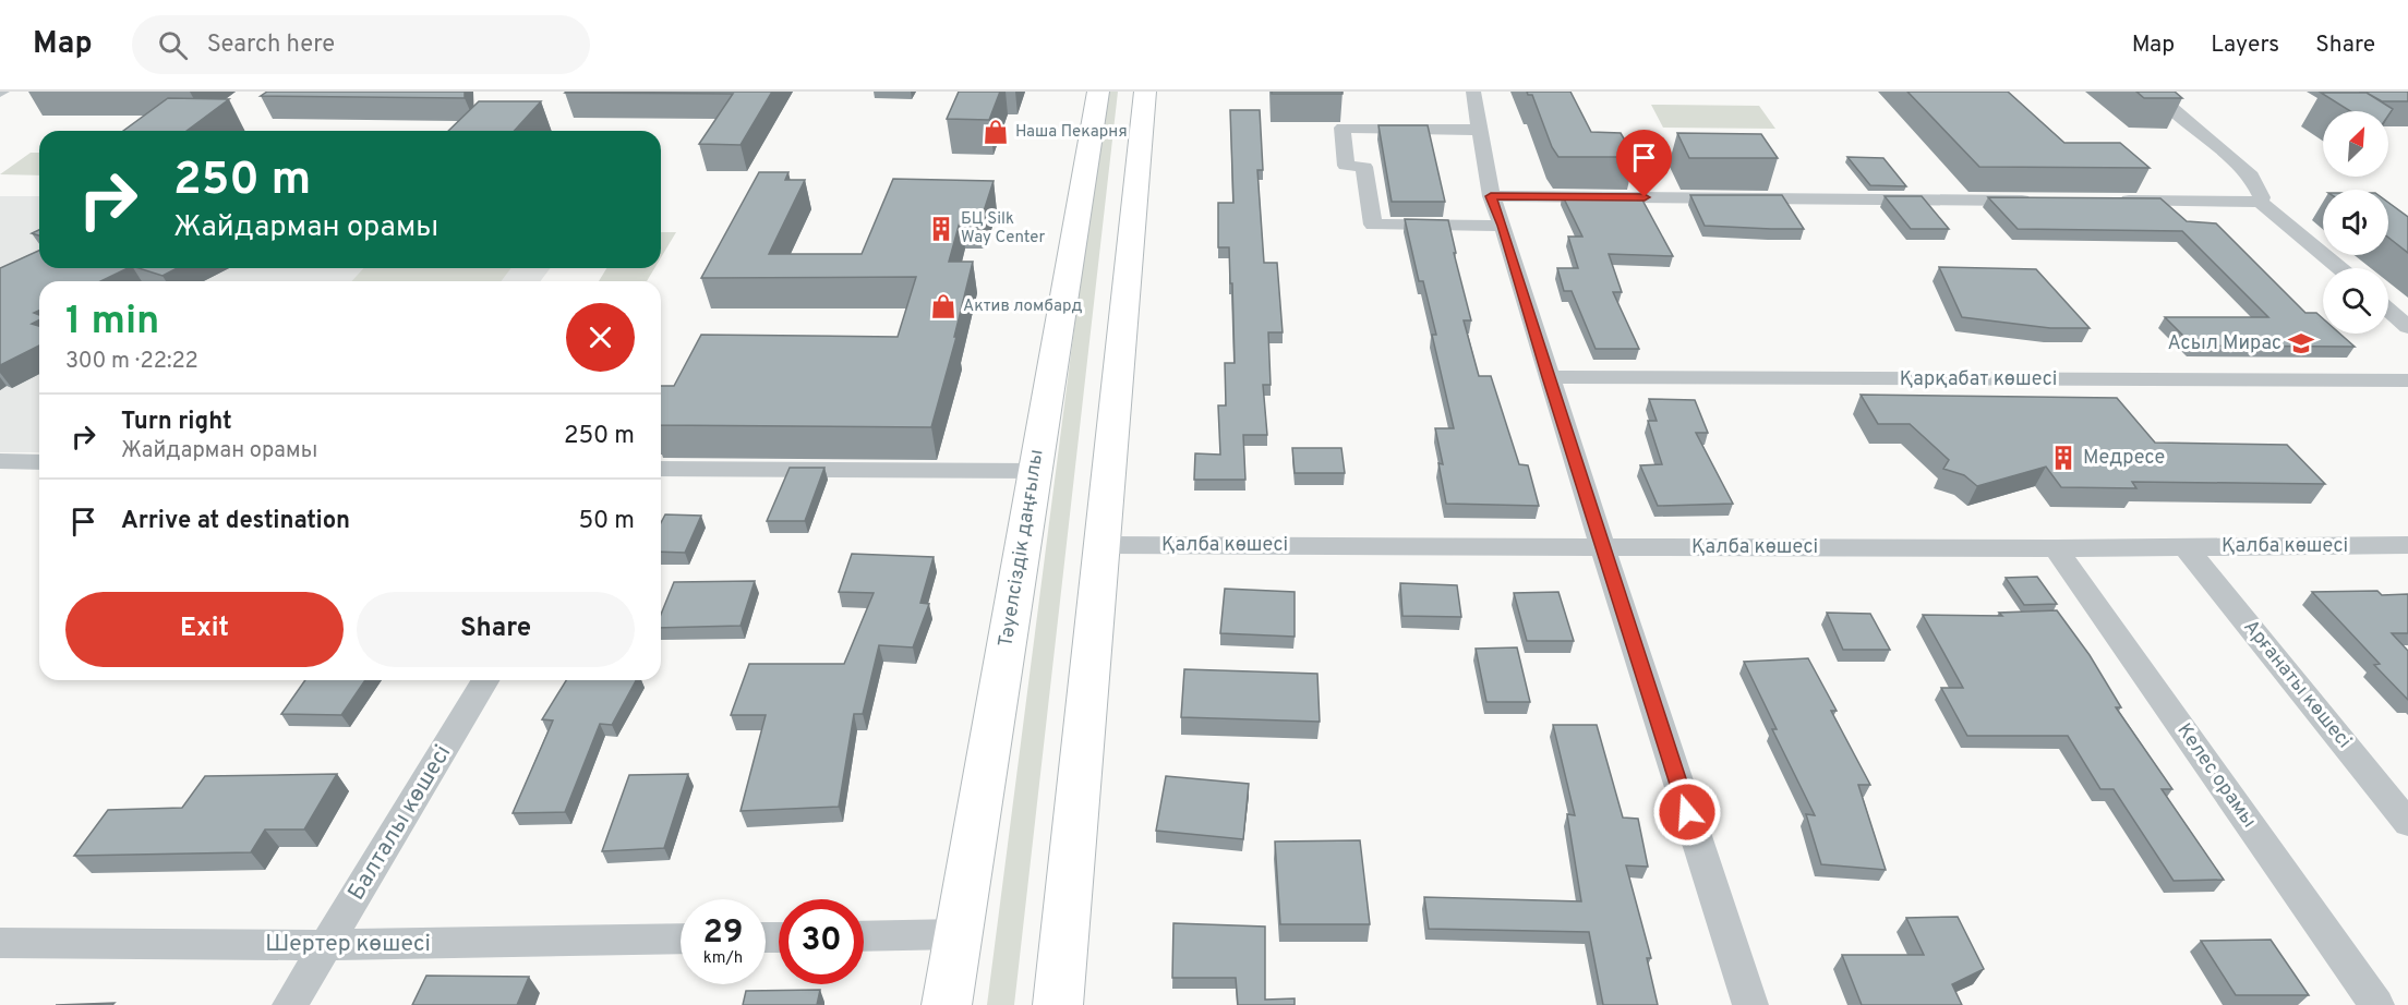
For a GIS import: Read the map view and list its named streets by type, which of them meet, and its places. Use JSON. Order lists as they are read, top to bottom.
{
  "streets": {
    "main road": ["Тәуелсіздік даңғылы"],
    "street": [
      "Қарқабат көшесі",
      "Қалба көшесі",
      "Арғанаты көшесі",
      "Келес орамы",
      "Балталы көшесі",
      "Шертер көшесі"
    ]
  },
  "crossings": [
    ["Қалба көшесі", "Арғанаты көшесі"],
    ["Қалба көшесі", "Келес орамы"],
    ["Балталы көшесі", "Шертер көшесі"]
  ],
  "places": {
    "shop": ["Наша Пекарня", "Актив ломбард"],
    "building": ["БЦ Silk Way Center", "Медресе"],
    "school or university": ["Асыл Мирас"]
  },
  "north": "top right",
  "page": {
    "header": "Map",
    "search": "Search here",
    "nav": ["Map", "Layers", "Share"],
    "turn": ["250 m", "Жайдарман орамы"],
    "heading": ["1 min", "300 m · 22:22"],
    "list": [
      {
        "name": "Turn right",
        "note": "Жайдарман орамы",
        "value": "250 m"
      },
      {
        "name": "Arrive at destination",
        "value": "50 m"
      }
    ],
    "buttons": ["Exit", "Share"],
    "speed": "29 km/h",
    "limit": "30"
  }
}
